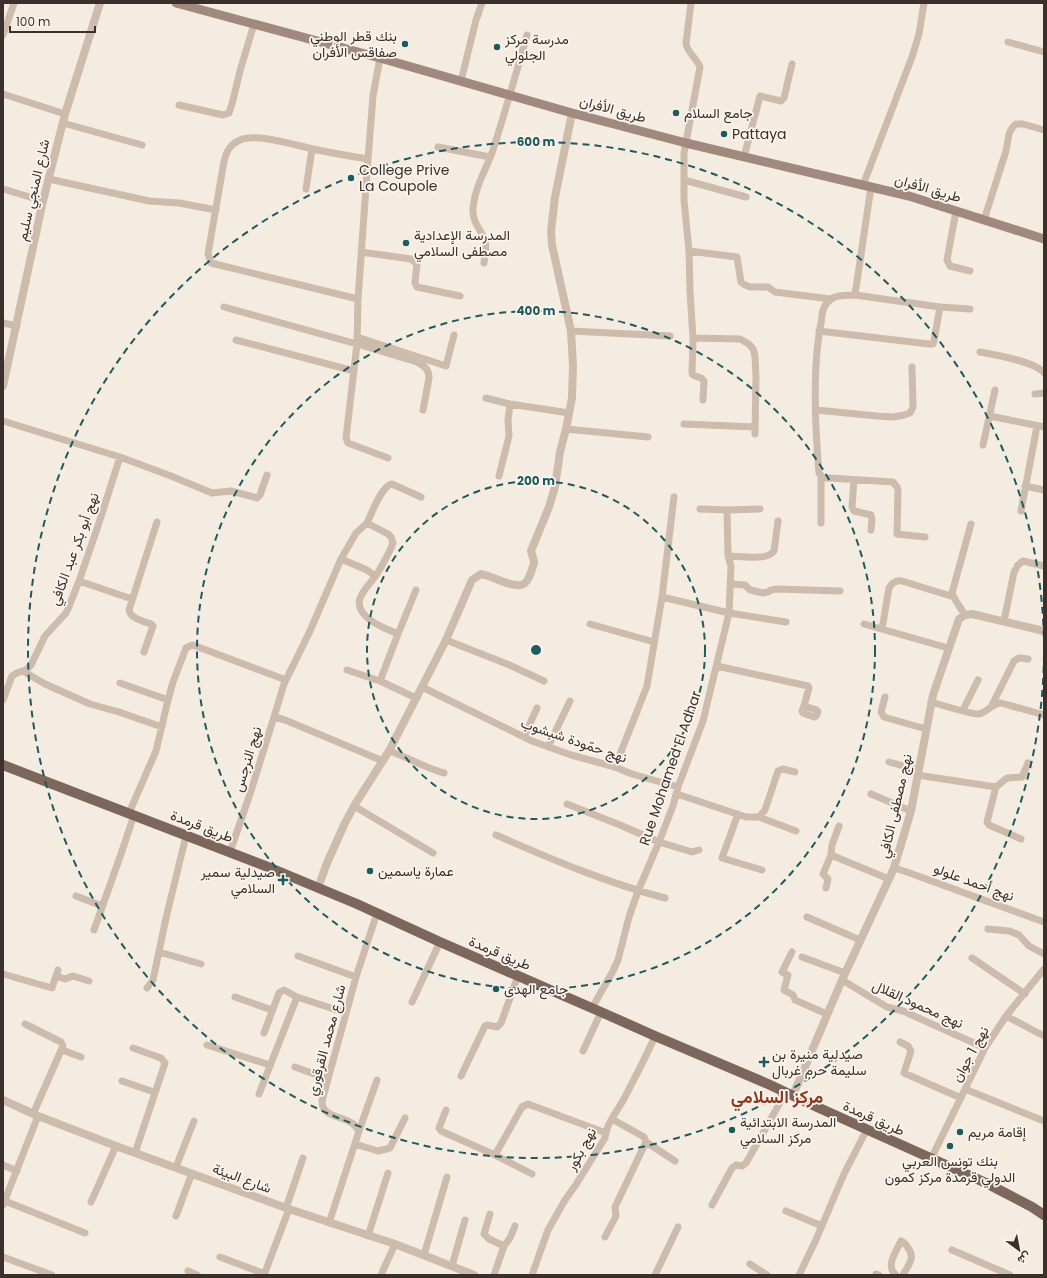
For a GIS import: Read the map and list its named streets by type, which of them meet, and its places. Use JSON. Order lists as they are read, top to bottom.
{
  "streets": {
    "main road": ["طريق الأفران", "طريق قرمدة"],
    "street": [
      "شارع المنجي سليم",
      "نهج أبو بكر عبد الكافي",
      "نهج حمّودة شبشوب",
      "نهج النرجس",
      "Rue Mohamed El Adhar",
      "نهج مصطفى الكافي",
      "نهج أحمد علولو",
      "نهج محمود القلال",
      "شارع محمد القرقوري",
      "نهج 1 جوان",
      "نهج بكور",
      "شارع البيئة"
    ]
  },
  "crossings": [
    ["نهج حمّودة شبشوب", "Rue Mohamed El Adhar"],
    ["نهج النرجس", "طريق قرمدة"],
    ["Rue Mohamed El Adhar", "طريق قرمدة"],
    ["نهج مصطفى الكافي", "طريق قرمدة"],
    ["نهج مصطفى الكافي", "نهج أحمد علولو"],
    ["نهج مصطفى الكافي", "نهج محمود القلال"],
    ["طريق قرمدة", "شارع محمد القرقوري"],
    ["طريق قرمدة", "نهج 1 جوان"],
    ["طريق قرمدة", "نهج بكور"],
    ["نهج محمود القلال", "نهج 1 جوان"]
  ],
  "districts": ["مركز السلامي"],
  "places": {
    "other": [
      "بنك قطر الوطني صفاقس الأفران",
      "مدرسة مركز الجلولي",
      "جامع السلام",
      "Pattaya",
      "College Prive La Coupole",
      "المدرسة الإعدادية مصطفى السلامي",
      "عمارة ياسمين",
      "جامع الهدى",
      "المدرسة الابتدائية مركز السلامي",
      "إقامة مريم",
      "بنك تونس العربي الدولي قرمدة مركز كمون"
    ],
    "health": ["صيدلية سمير السلامي", "صيدلية منيرة بن سليمة حرم غربال"]
  },
  "scale_bar": "100 m",
  "north": "bottom right",
  "rings": ["600 m", "400 m", "200 m"]
}
